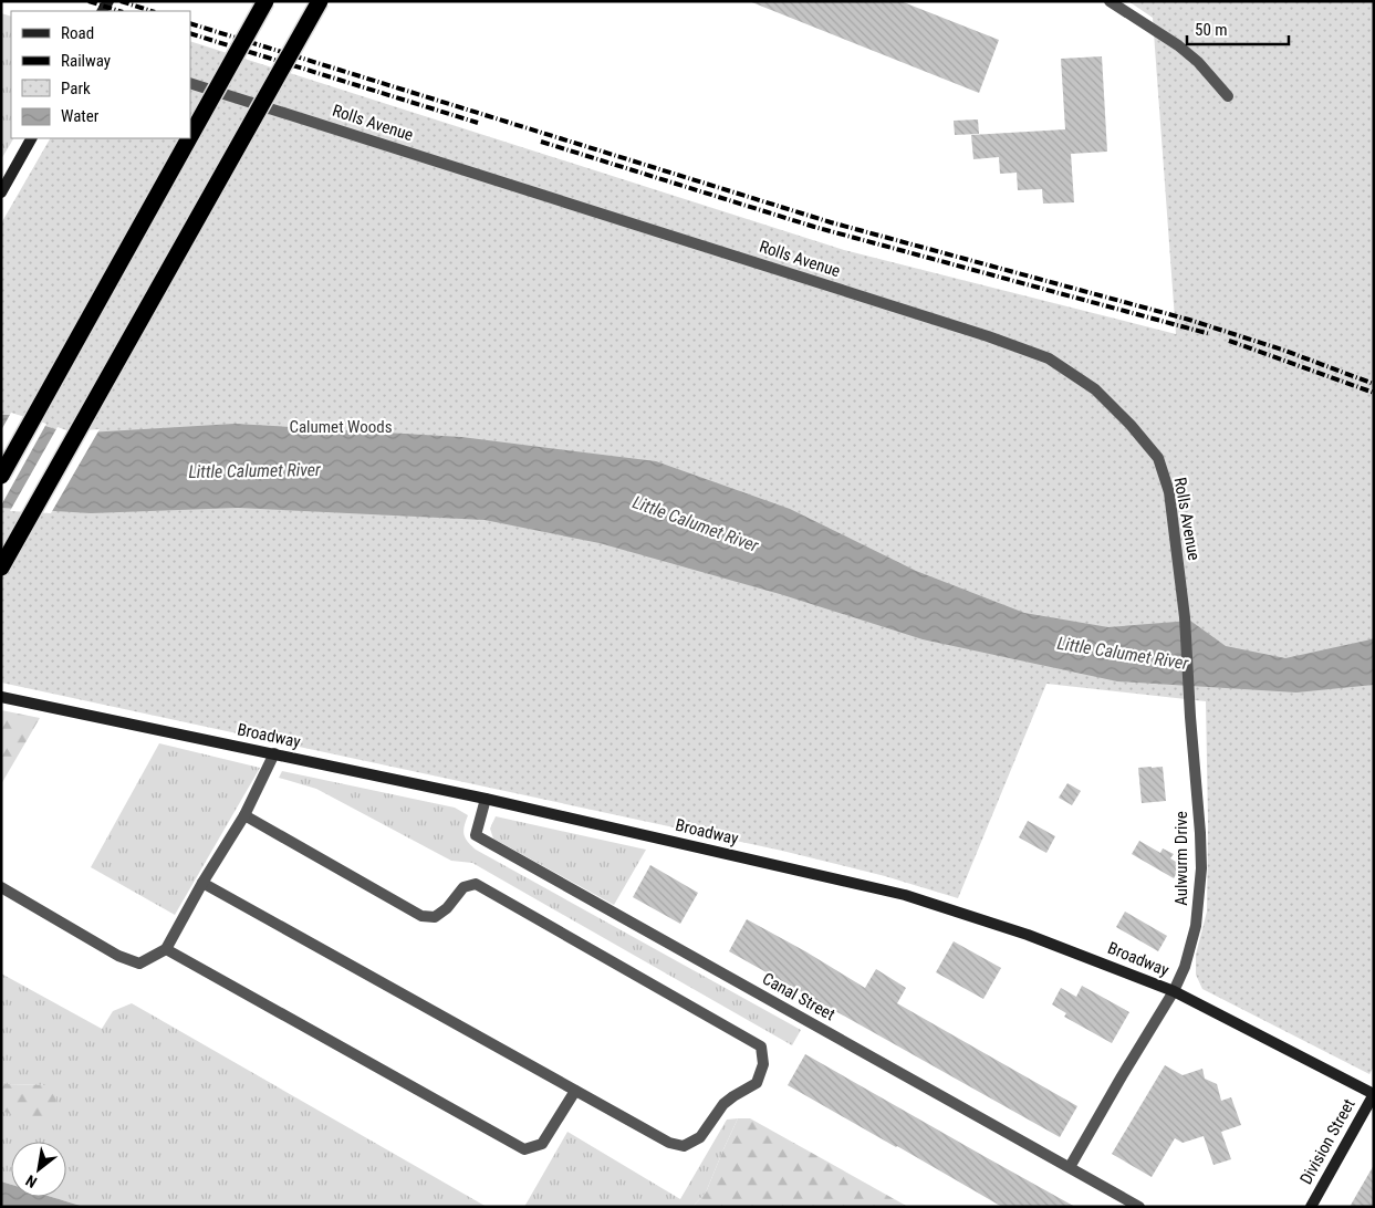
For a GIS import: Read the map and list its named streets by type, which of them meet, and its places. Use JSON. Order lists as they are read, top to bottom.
{
  "streets": {
    "street": [
      "Rolls Avenue",
      "Broadway",
      "Aulwurm Drive",
      "Canal Street",
      "Division Street"
    ]
  },
  "crossings": [
    ["Rolls Avenue", "Aulwurm Drive"],
    ["Broadway", "Aulwurm Drive"],
    ["Broadway", "Canal Street"],
    ["Broadway", "Division Street"],
    ["Aulwurm Drive", "Canal Street"]
  ],
  "water": ["Little Calumet River"],
  "parks": ["Calumet Woods"],
  "legend": [
    "Road",
    "Railway",
    "Park",
    "Water"
  ],
  "scale_bar": "50 m",
  "north": "bottom left"
}
